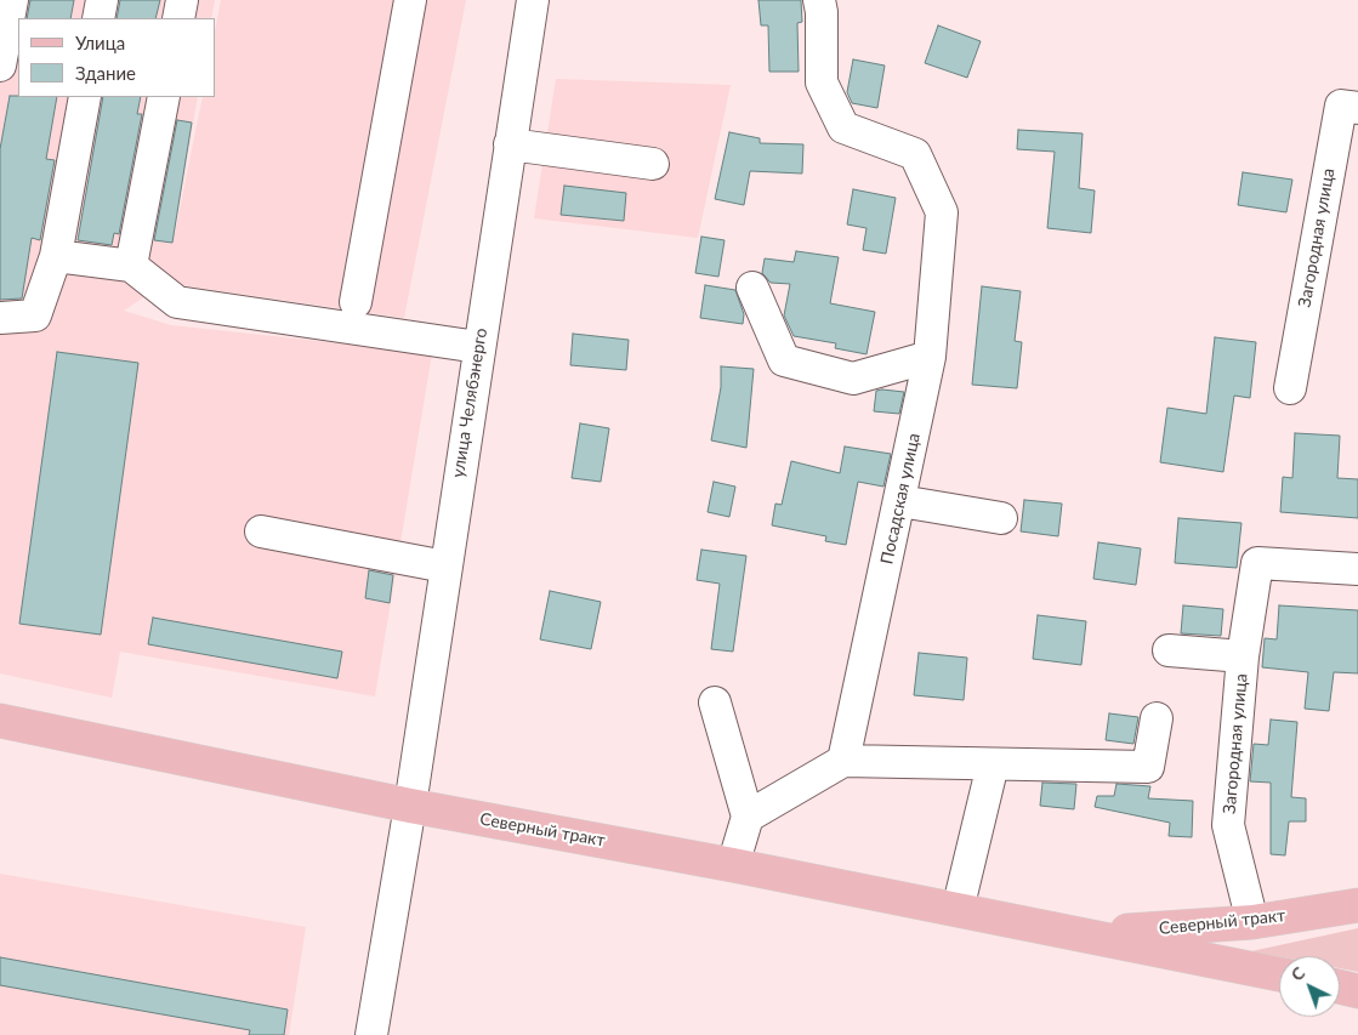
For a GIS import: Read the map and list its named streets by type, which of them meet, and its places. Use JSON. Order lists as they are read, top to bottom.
{
  "streets": {
    "main road": ["Северный тракт"],
    "street": ["Загородная улица", "улица Челябэнерго", "Посадская улица"]
  },
  "crossings": [
    ["Загородная улица", "Северный тракт"],
    ["улица Челябэнерго", "Северный тракт"]
  ],
  "legend": ["Улица", "Здание"],
  "north": "top left"
}
